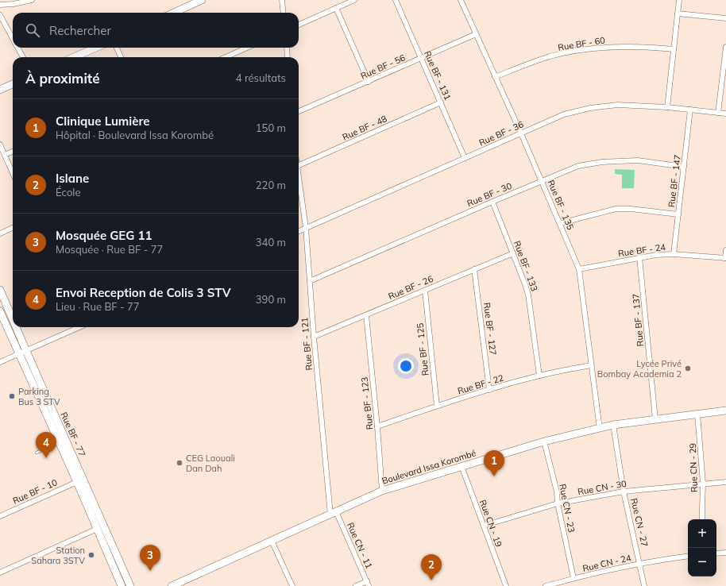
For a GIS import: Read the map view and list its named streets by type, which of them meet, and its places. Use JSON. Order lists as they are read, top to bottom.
{
  "streets": {
    "main road": ["Rue BF - 77", "Boulevard Issa Korombé"],
    "street": [
      "Rue BF - 60",
      "Rue BF - 56",
      "Rue BF - 131",
      "Rue BF - 48",
      "Rue BF - 36",
      "Rue BF - 147",
      "Rue BF - 30",
      "Rue BF - 135",
      "Rue BF - 24",
      "Rue BF - 133",
      "Rue BF - 26",
      "Rue BF - 137",
      "Rue BF - 127",
      "Rue BF - 121",
      "Rue BF - 125",
      "Rue BF - 22",
      "Rue BF - 123",
      "Rue CN - 29",
      "Rue CN - 30",
      "Rue BF - 10",
      "Rue CN - 23",
      "Rue CN - 27",
      "Rue CN - 19",
      "Rue CN - 11",
      "Rue CN - 24"
    ]
  },
  "crossings": [
    ["Rue BF - 60", "Rue BF - 135"],
    ["Rue BF - 56", "Rue BF - 131"],
    ["Rue BF - 56", "Rue BF - 135"],
    ["Rue BF - 131", "Rue BF - 48"],
    ["Rue BF - 131", "Rue BF - 36"],
    ["Rue BF - 36", "Rue BF - 147"],
    ["Rue BF - 36", "Rue BF - 135"],
    ["Rue BF - 36", "Rue BF - 121"],
    ["Rue BF - 147", "Rue BF - 30"],
    ["Rue BF - 147", "Rue BF - 24"],
    ["Rue BF - 30", "Rue BF - 135"],
    ["Rue BF - 30", "Rue BF - 133"],
    ["Rue BF - 30", "Rue BF - 121"],
    ["Rue BF - 135", "Rue BF - 24"],
    ["Rue BF - 135", "Rue BF - 22"],
    ["Rue BF - 135", "Boulevard Issa Korombé"],
    ["Rue BF - 24", "Rue BF - 137"],
    ["Rue BF - 133", "Rue BF - 26"],
    ["Rue BF - 133", "Rue BF - 22"],
    ["Rue BF - 26", "Rue BF - 127"],
    ["Rue BF - 26", "Rue BF - 121"],
    ["Rue BF - 26", "Rue BF - 125"],
    ["Rue BF - 26", "Rue BF - 123"],
    ["Rue BF - 137", "Boulevard Issa Korombé"],
    ["Rue BF - 127", "Rue BF - 22"],
    ["Rue BF - 121", "Boulevard Issa Korombé"],
    ["Rue BF - 121", "Rue CN - 11"],
    ["Rue BF - 125", "Rue BF - 22"],
    ["Rue BF - 22", "Rue BF - 123"],
    ["Rue BF - 123", "Boulevard Issa Korombé"],
    ["Rue BF - 77", "Rue BF - 10"],
    ["Boulevard Issa Korombé", "Rue CN - 29"],
    ["Boulevard Issa Korombé", "Rue CN - 23"],
    ["Boulevard Issa Korombé", "Rue CN - 27"],
    ["Boulevard Issa Korombé", "Rue CN - 19"],
    ["Boulevard Issa Korombé", "Rue CN - 11"],
    ["Rue CN - 29", "Rue CN - 30"],
    ["Rue CN - 30", "Rue CN - 23"],
    ["Rue CN - 30", "Rue CN - 27"],
    ["Rue CN - 30", "Rue CN - 19"],
    ["Rue CN - 23", "Rue CN - 24"],
    ["Rue CN - 27", "Rue CN - 24"]
  ],
  "places": [
    "Lycée Privé Bombay Academia 2",
    "Parking Bus 3 STV",
    "CEG Laouali Dan Dah",
    "Station Sahara 3STV"
  ],
  "page": {
    "search": "Rechercher",
    "heading": ["À proximité", "4 résultats"],
    "list": [
      {
        "mark": "1",
        "name": "Clinique Lumière",
        "note": "Hôpital · Boulevard Issa Korombé",
        "value": "150 m"
      },
      {
        "mark": "2",
        "name": "Islane",
        "note": "École",
        "value": "220 m"
      },
      {
        "mark": "3",
        "name": "Mosquée GEG 11",
        "note": "Mosquée · Rue BF - 77",
        "value": "340 m"
      },
      {
        "mark": "4",
        "name": "Envoi Reception de Colis 3 STV",
        "note": "Lieu · Rue BF - 77",
        "value": "390 m"
      }
    ],
    "pins": [
      "4",
      "1",
      "3",
      "2"
    ],
    "map_buttons": ["+", "−"]
  }
}
